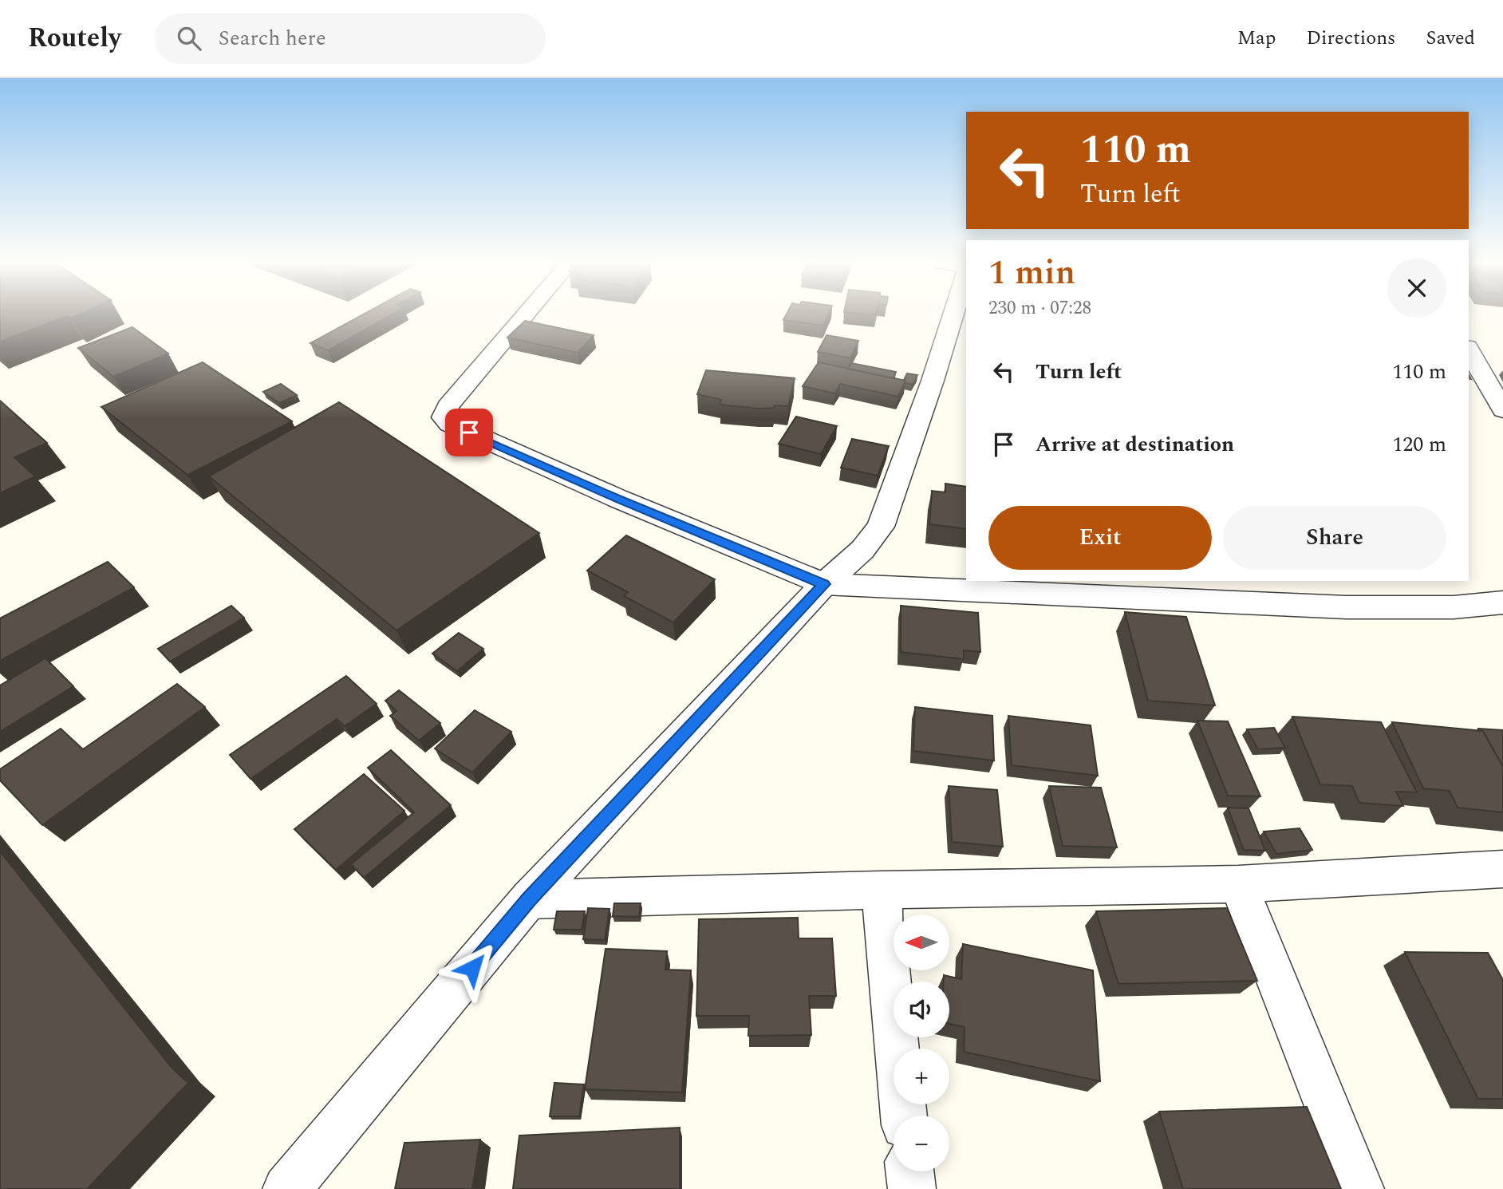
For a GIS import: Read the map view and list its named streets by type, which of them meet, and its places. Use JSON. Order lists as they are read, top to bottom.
{
  "north": "left",
  "page": {
    "header": "Routely",
    "search": "Search here",
    "nav": ["Map", "Directions", "Saved"],
    "turn": ["110 m", "Turn left"],
    "heading": ["1 min", "230 m · 07:28"],
    "list": [
      {
        "name": "Turn left",
        "value": "110 m"
      },
      {
        "name": "Arrive at destination",
        "value": "120 m"
      }
    ],
    "buttons": ["Exit", "Share"],
    "map_buttons": ["+", "−"]
  }
}
